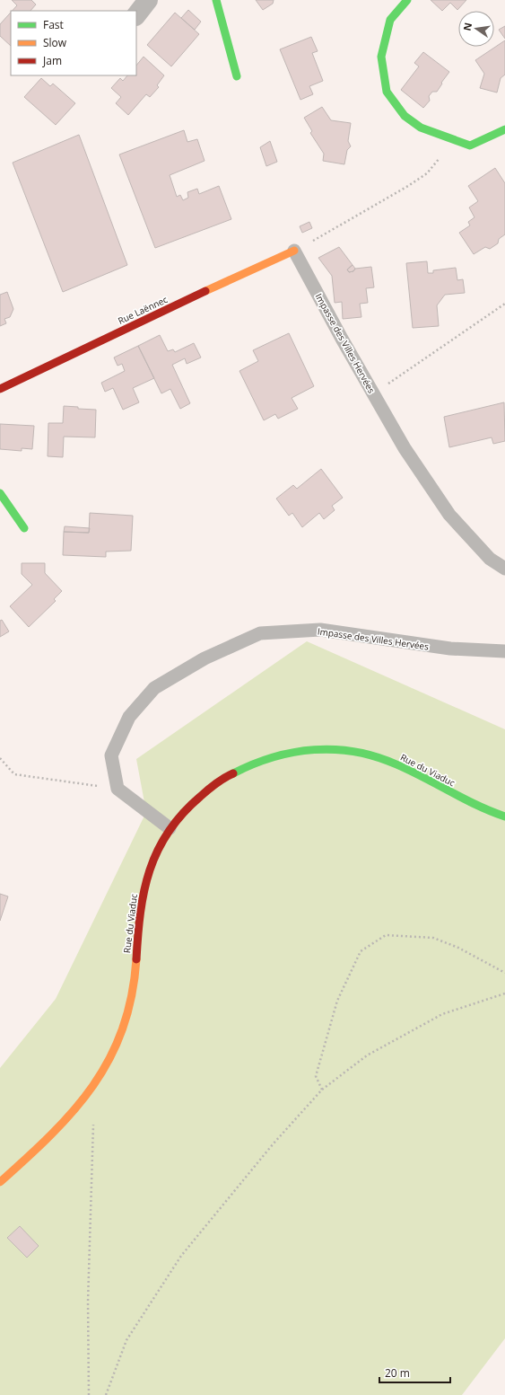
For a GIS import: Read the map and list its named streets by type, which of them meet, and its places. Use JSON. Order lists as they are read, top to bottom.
{
  "streets": {
    "main road": ["Rue Laënnec", "Rue du Viaduc"],
    "lane": ["Impasse des Villes Hervées"]
  },
  "crossings": [
    ["Rue Laënnec", "Impasse des Villes Hervées"]
  ],
  "legend": ["Fast", "Slow", "Jam"],
  "scale_bar": "20 m",
  "north": "left"
}
